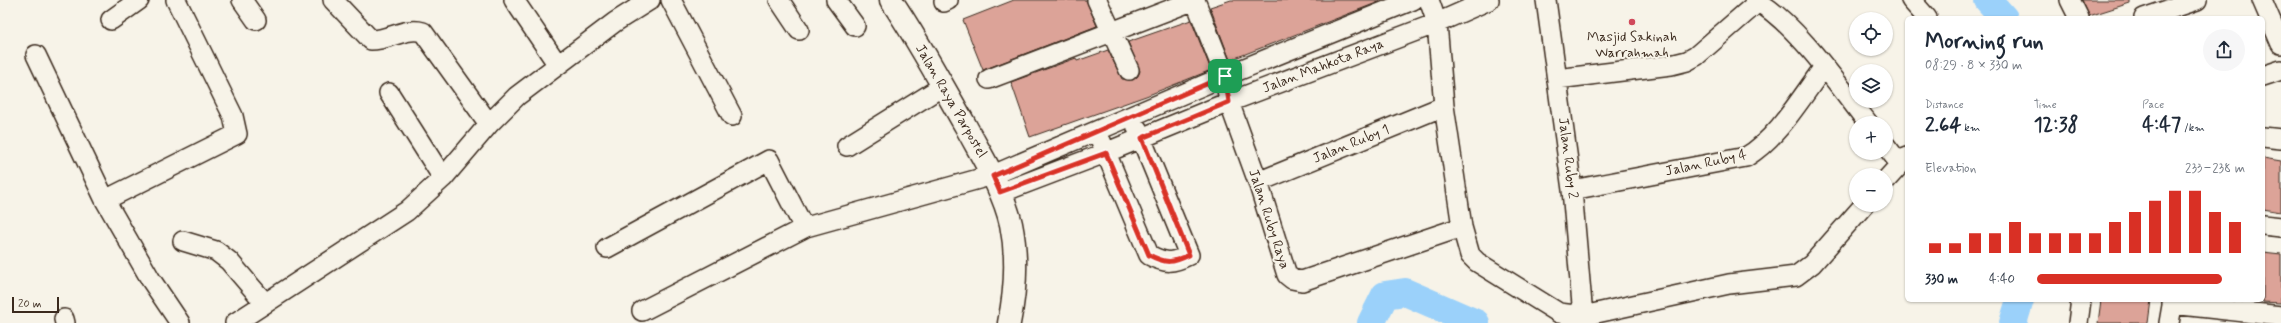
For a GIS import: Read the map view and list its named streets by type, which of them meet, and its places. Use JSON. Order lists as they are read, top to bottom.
{
  "streets": {
    "main road": ["Jalan Raya Parpostel"],
    "street": [
      "Jalan Mahkota Raya",
      "Jalan Ruby 1",
      "Jalan Ruby 2",
      "Jalan Ruby 4",
      "Jalan Ruby Raya"
    ]
  },
  "crossings": [
    ["Jalan Mahkota Raya", "Jalan Raya Parpostel"],
    ["Jalan Mahkota Raya", "Jalan Ruby Raya"],
    ["Jalan Ruby 1", "Jalan Ruby Raya"],
    ["Jalan Ruby 2", "Jalan Ruby 4"]
  ],
  "places": ["Masjid Sakinah Warrahmah"],
  "scale_bar": "20 m",
  "page": {
    "map_buttons": ["+", "−"],
    "heading": ["Morning run", "08:29 · 8 × 330 m"],
    "stats": [
      ["Distance", "2.64 km"],
      ["Time", "12:38"],
      ["Pace", "4:47 /km"]
    ],
    "chart": ["Elevation", "233–238 m"],
    "list": [
      {
        "name": "330 m",
        "note": "4:40"
      }
    ],
    "scale": "20 m"
  }
}
